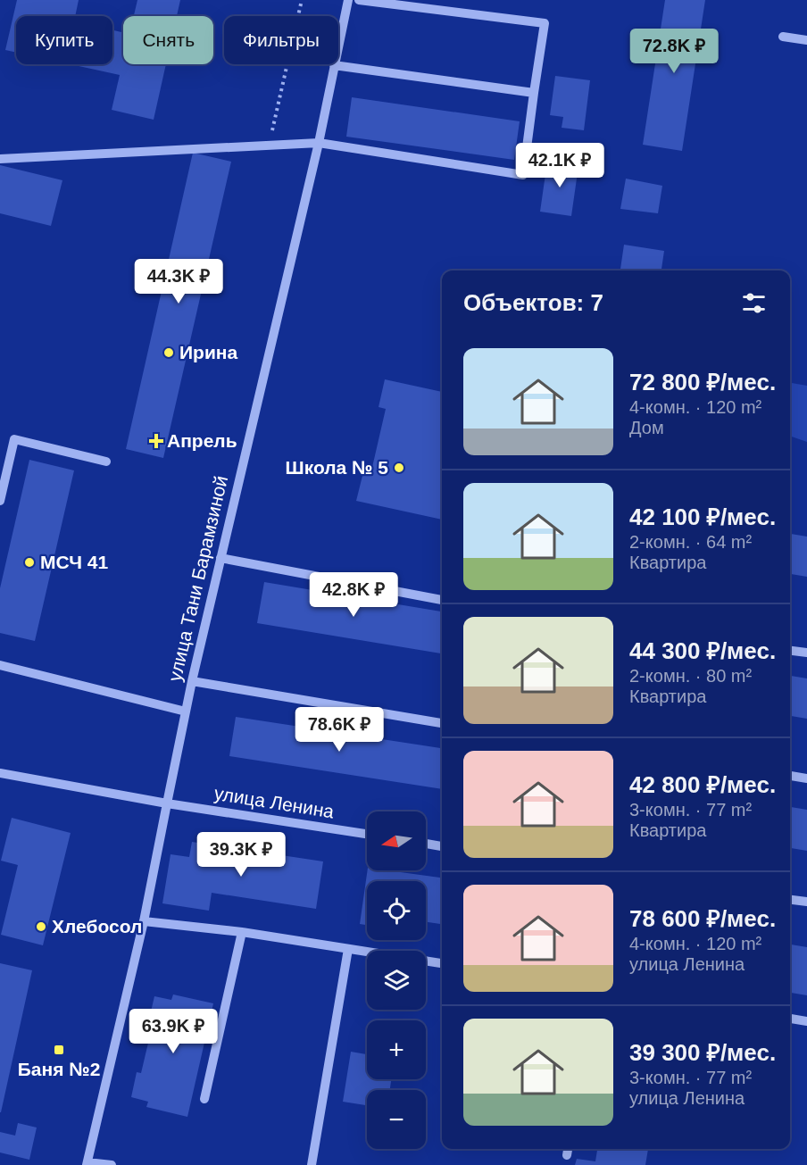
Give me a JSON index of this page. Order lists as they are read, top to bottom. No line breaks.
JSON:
{"streets":{"street":["улица Тани Барамзиной","улица Ленина"]},"crossings":[["улица Тани Барамзиной","улица Ленина"]],"places":{"other":["Ирина","Школа № 5","МСЧ 41","Хлебосол"],"health":["Апрель"],"transit":["Баня №2"]},"north":"left","page":{"chip":["Купить","Снять","Фильтры"],"price":["72.8K ₽","42.1K ₽","44.3K ₽","42.8K ₽","78.6K ₽","39.3K ₽","63.9K ₽"],"heading":"Объектов: 7","list":[{"name":"72 800 ₽/мес.","note":"4-комн. · 120 m² · Дом"},{"name":"42 100 ₽/мес.","note":"2-комн. · 64 m² · Квартира"},{"name":"44 300 ₽/мес.","note":"2-комн. · 80 m² · Квартира"},{"name":"42 800 ₽/мес.","note":"3-комн. · 77 m² · Квартира"},{"name":"78 600 ₽/мес.","note":"4-комн. · 120 m² · улица Ленина"},{"name":"39 300 ₽/мес.","note":"3-комн. · 77 m² · улица Ленина"}],"map_buttons":["+","−"]}}
